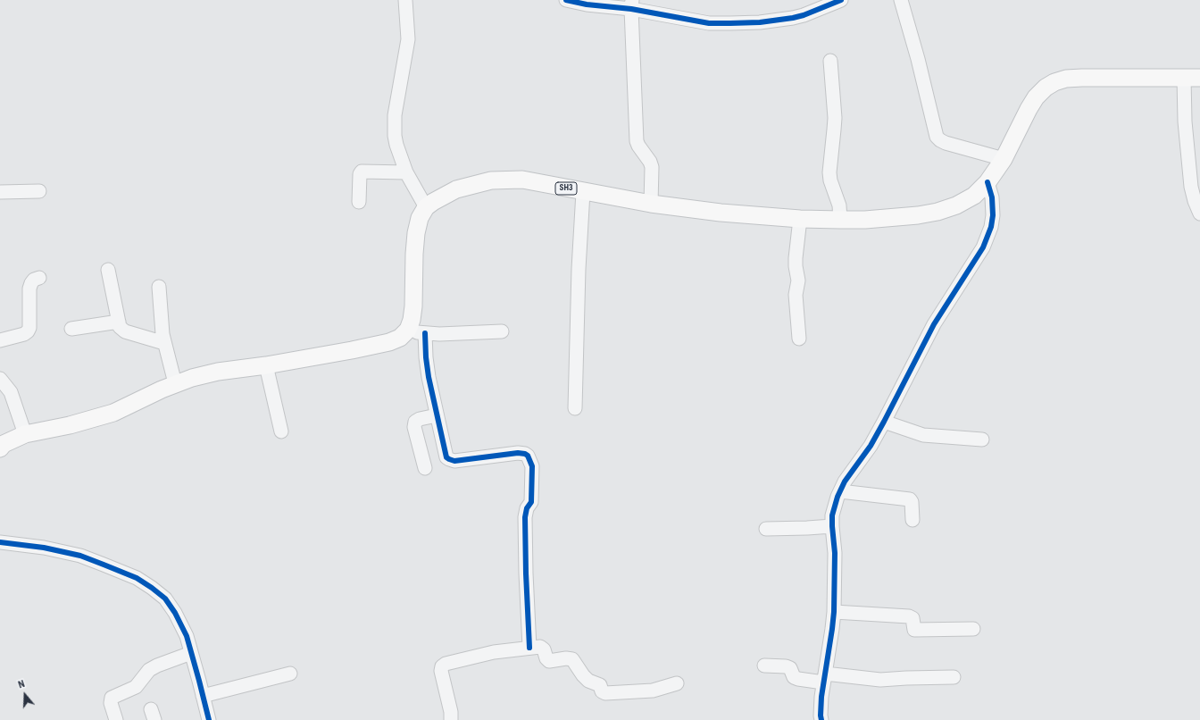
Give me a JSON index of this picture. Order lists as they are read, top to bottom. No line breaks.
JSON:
{"streets":{"main road":["SH3"]},"north":"top"}
